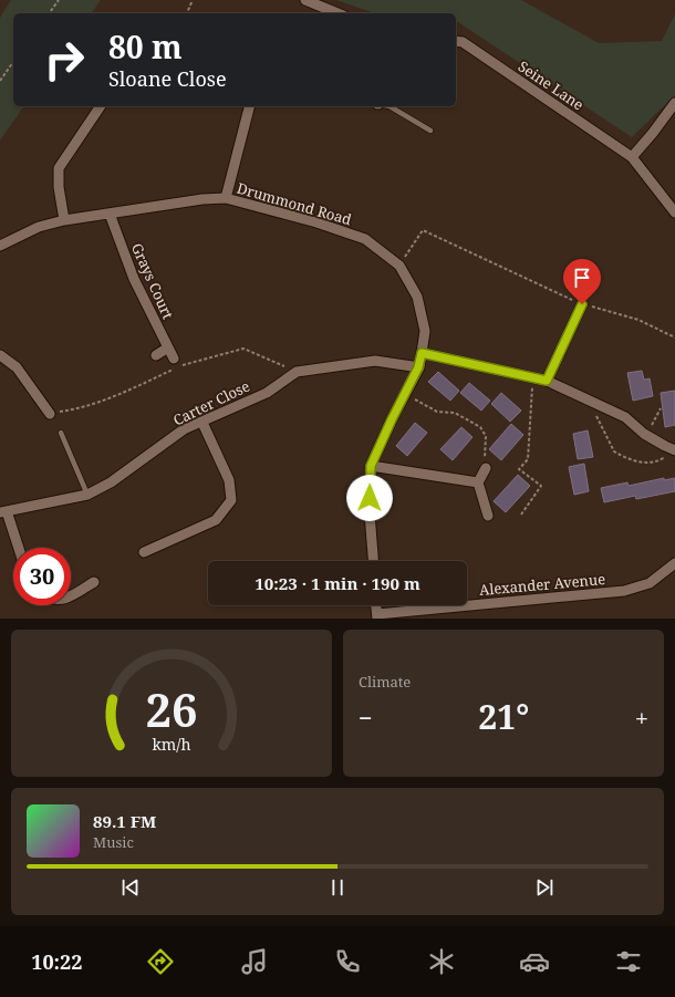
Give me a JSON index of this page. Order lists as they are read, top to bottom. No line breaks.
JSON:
{"streets":{"street":["Seine Lane","Drummond Road","Grays Court","Carter Close","Alexander Avenue"]},"crossings":[["Drummond Road","Grays Court"],["Drummond Road","Carter Close"]],"page":{"turn":["80 m","Sloane Close"],"limit":"30","trip":"10:23 · 1 min · 190 m","tile":"Climate","heat":["−","21°","+"],"song":["89.1 FM","Music"],"tabs":"10:22","gauge":["26","km/h"]}}
